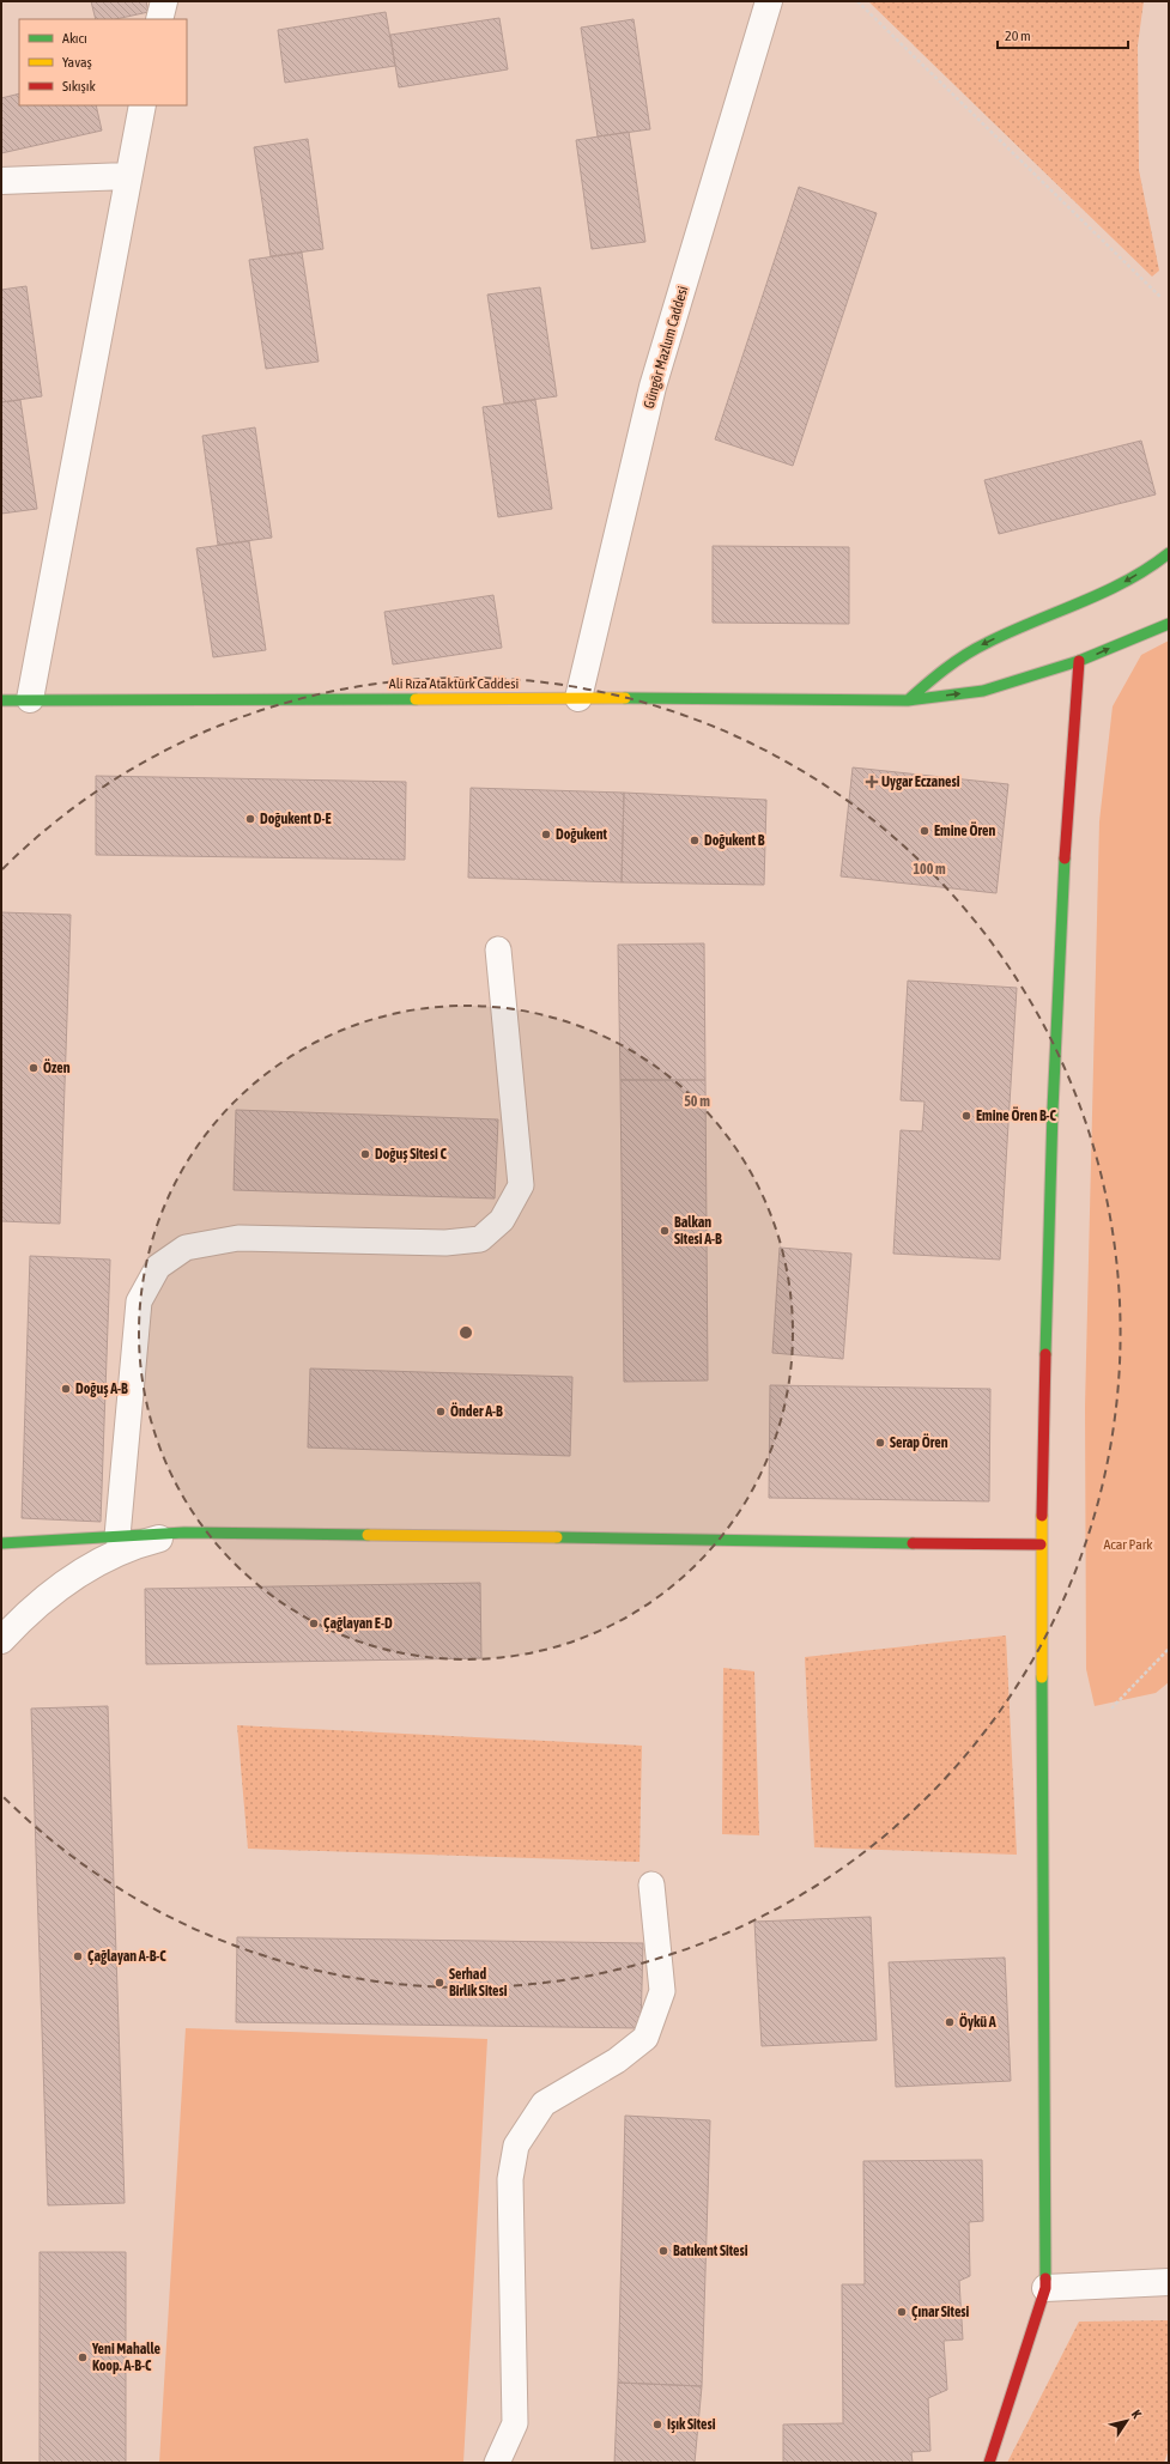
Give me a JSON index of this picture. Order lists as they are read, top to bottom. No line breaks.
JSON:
{"streets":{"street":["Güngör Mazlum Caddesi","Ali Rıza Ataktürk Caddesi"]},"crossings":[["Güngör Mazlum Caddesi","Ali Rıza Ataktürk Caddesi"]],"parks":["Acar Park"],"places":{"health":["Uygar Eczanesi"],"other":["Doğukent D-E","Emine Ören","Doğukent","Doğukent B","Özen","Emine Ören B-C","Doğuş Sitesi C","Balkan Sitesi A-B","Doğuş A-B","Önder A-B","Serap Ören","Çağlayan E-D","Çağlayan A-B-C","Serhad Birlik Sitesi","Öykü A","Batıkent Sitesi","Çınar Sitesi","Yeni Mahalle Koop. A-B-C","Işık Sitesi"]},"legend":["Akıcı","Yavaş","Sıkışık"],"scale_bar":"20 m","north":"top right","rings":["100 m","50 m"]}
